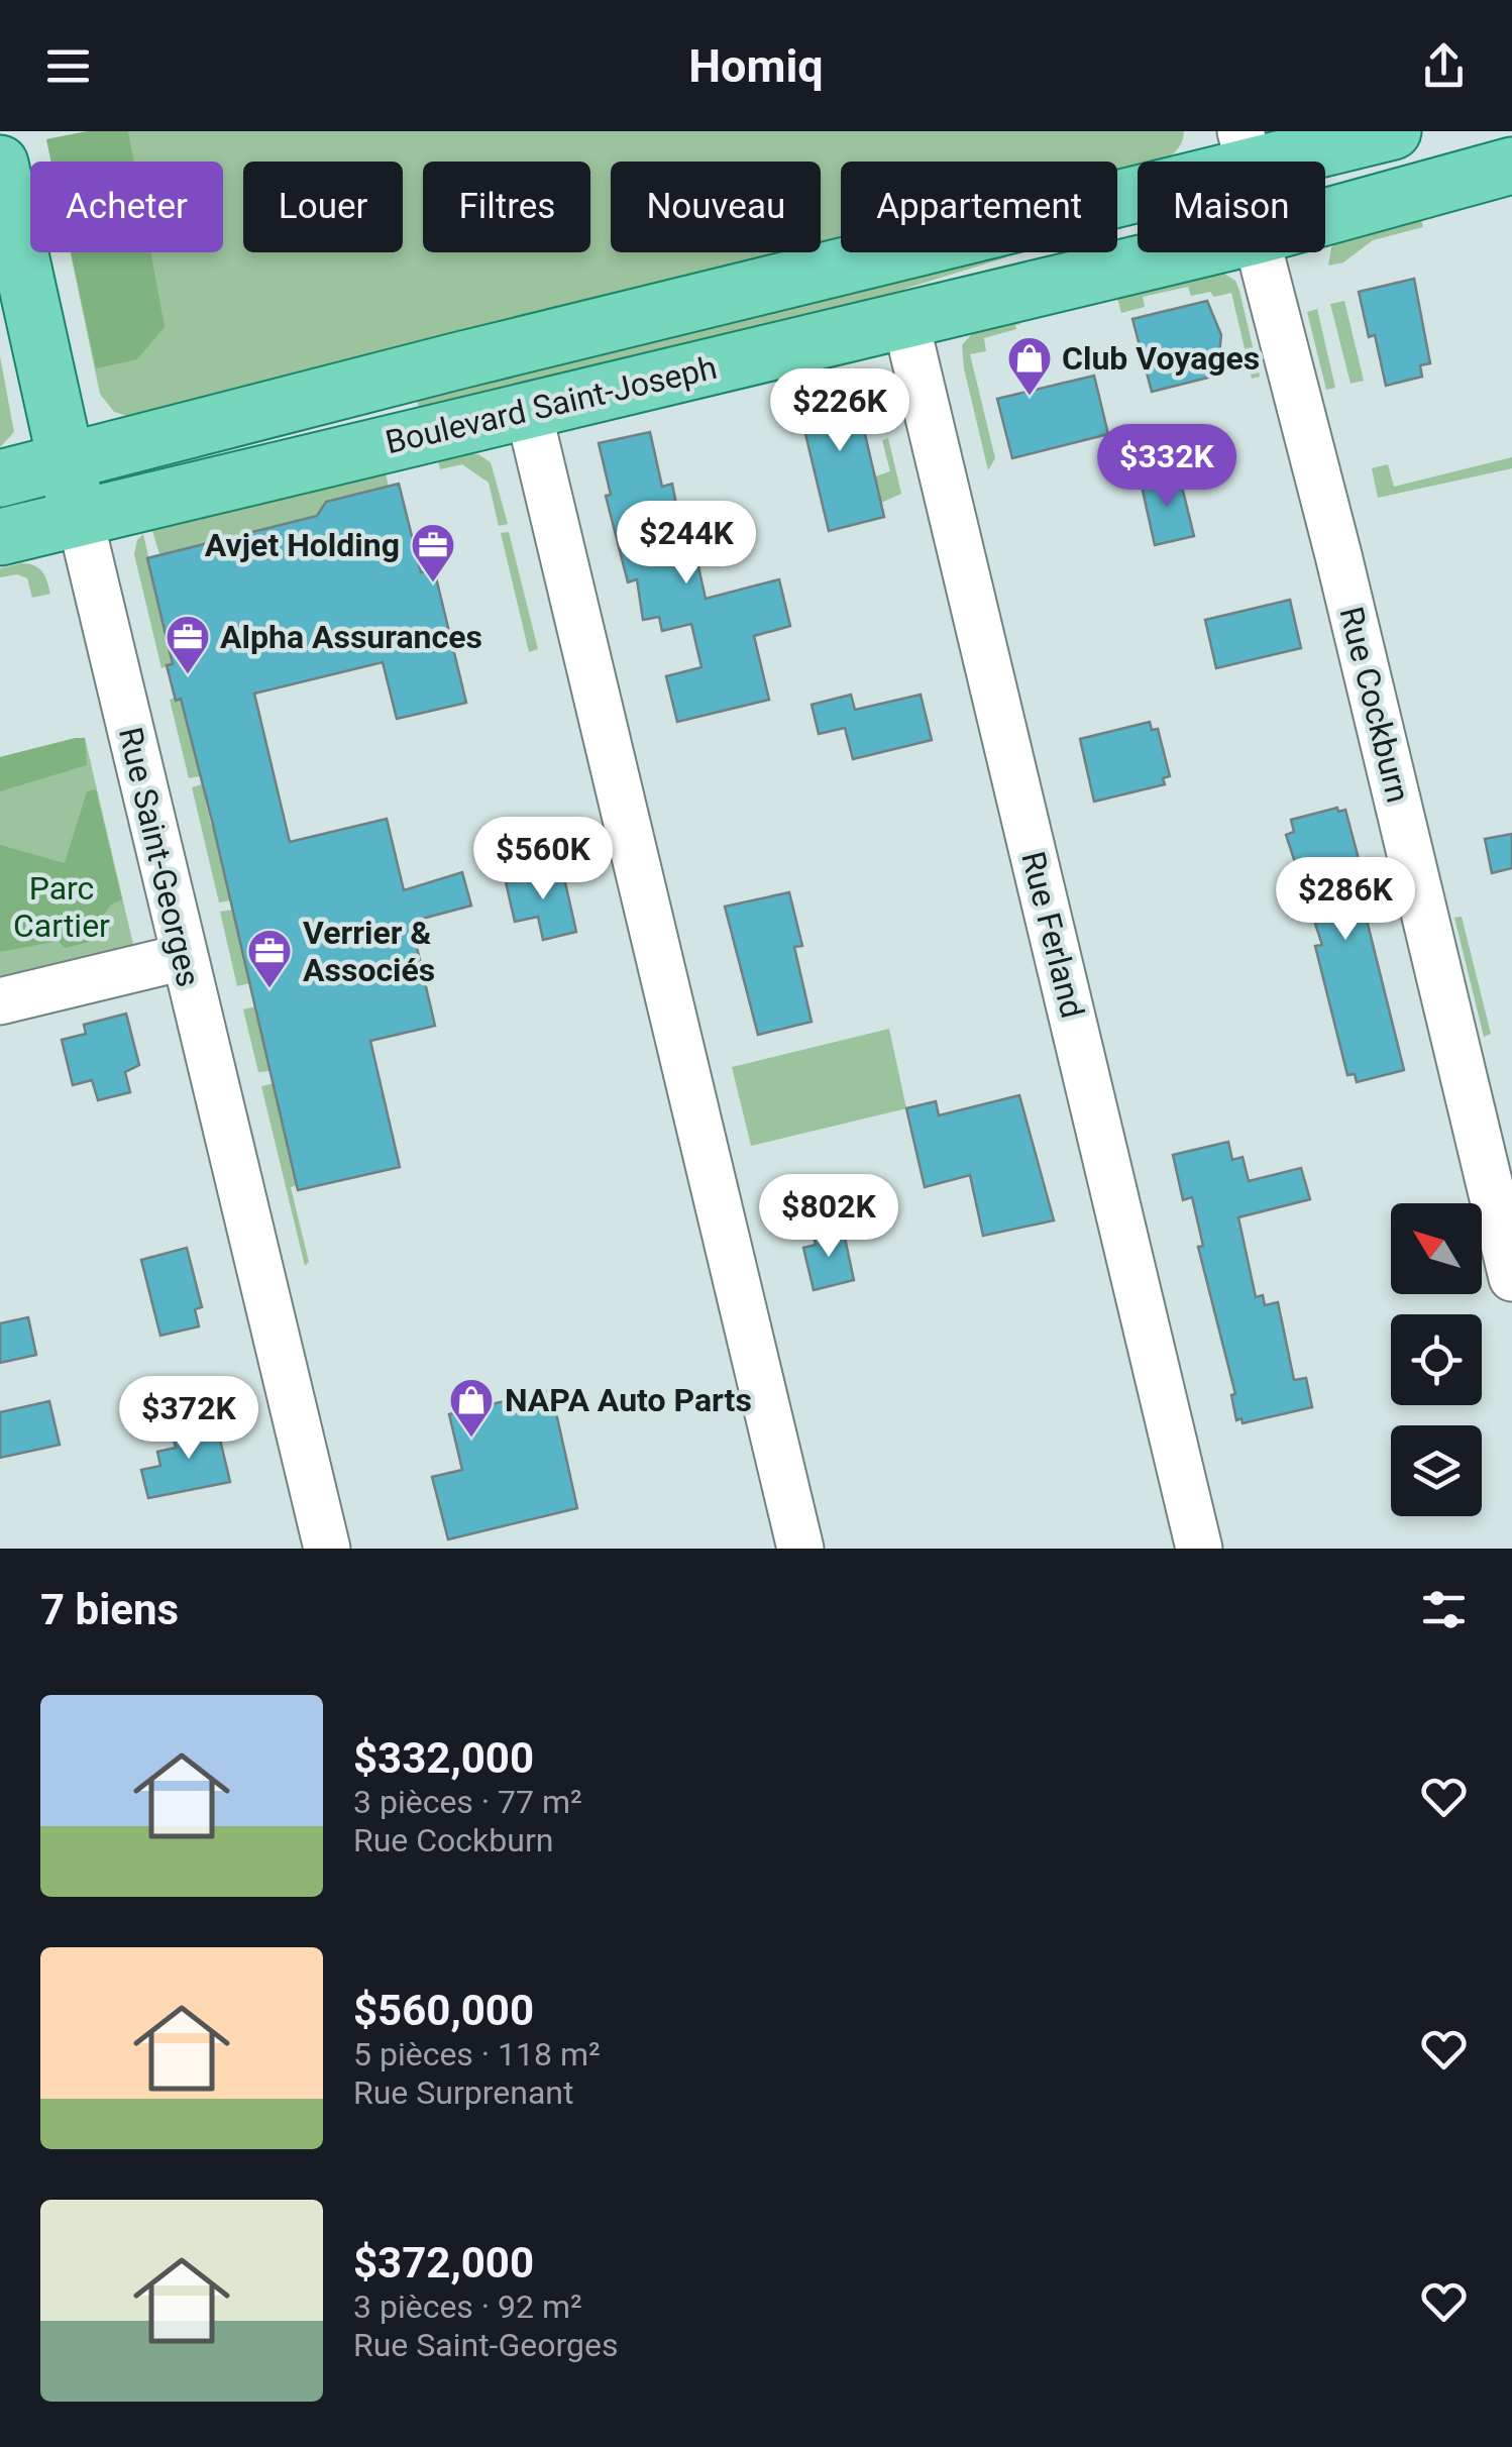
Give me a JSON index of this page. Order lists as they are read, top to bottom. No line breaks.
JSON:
{"streets":{"main road":["Boulevard Saint-Joseph","Rue Saint-Georges"],"street":["Rue Cockburn","Rue Ferland"]},"crossings":[["Boulevard Saint-Joseph","Rue Saint-Georges"],["Boulevard Saint-Joseph","Rue Ferland"]],"parks":["Parc Cartier"],"places":{"shop":["Club Voyages","NAPA Auto Parts"],"office":["Avjet Holding","Alpha Assurances","Verrier & Associés"]},"north":"top left","page":{"header":"Homiq","chip":["Acheter","Louer","Filtres","Nouveau","Appartement","Maison"],"price":["$226K","$332K","$244K","$560K","$286K","$802K","$372K"],"heading":"7 biens","list":[{"name":"$332,000","note":"3 pièces · 77 m² · Rue Cockburn"},{"name":"$560,000","note":"5 pièces · 118 m² · Rue Surprenant"},{"name":"$372,000","note":"3 pièces · 92 m² · Rue Saint-Georges"}]}}
